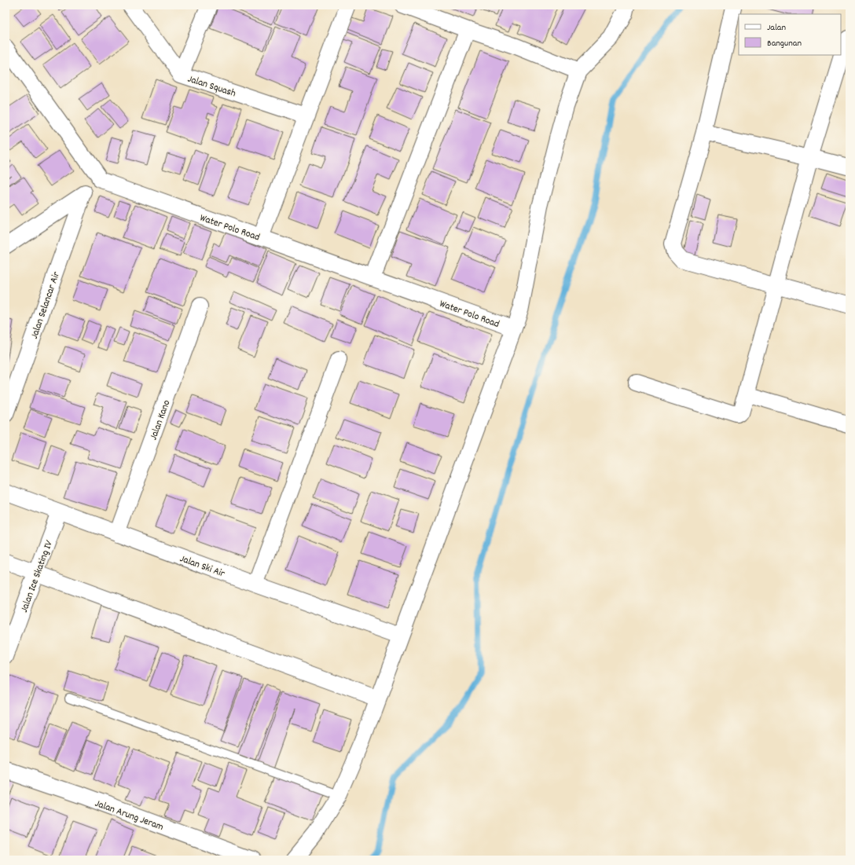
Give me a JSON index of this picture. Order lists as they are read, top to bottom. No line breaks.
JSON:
{"streets":{"street":["Jalan Squash","Water Polo Road","Jalan Selancar Air","Jalan Kano","Jalan Ski Air","Jalan Ice Skating IV","Jalan Arung Jeram"]},"crossings":[["Jalan Kano","Jalan Ski Air"],["Jalan Ski Air","Jalan Ice Skating IV"]],"legend":["Jalan","Bangunan"]}
